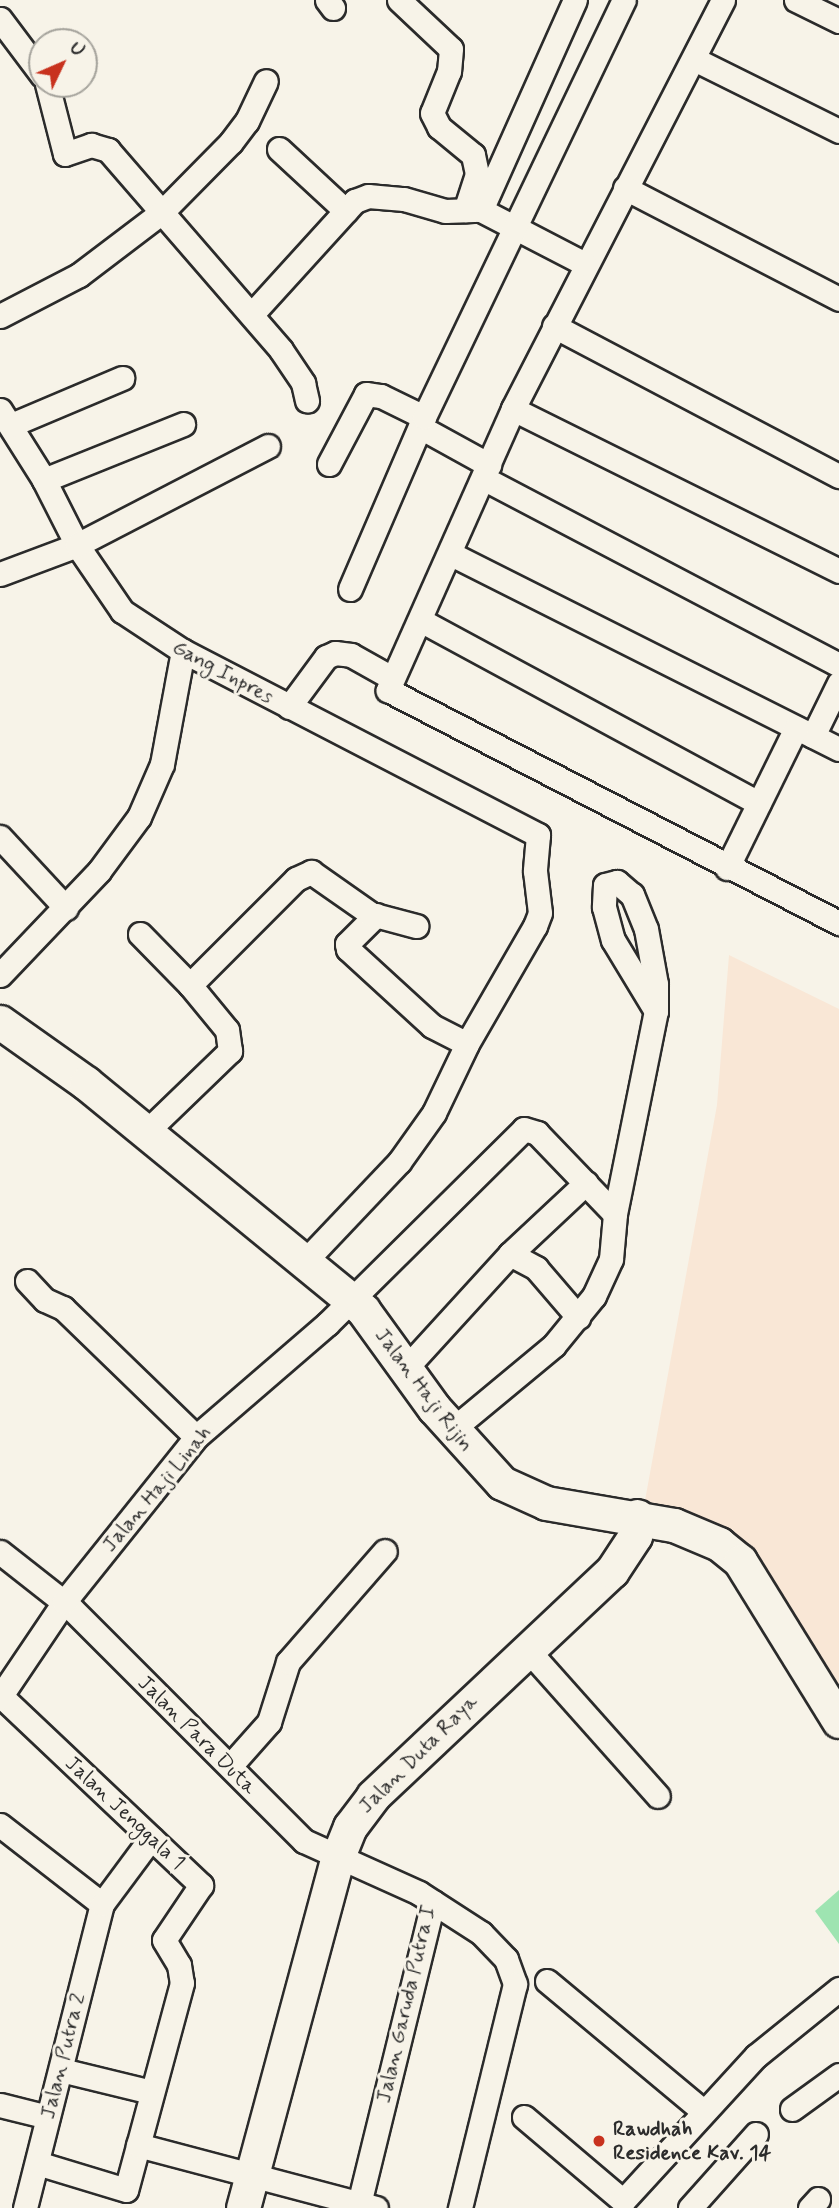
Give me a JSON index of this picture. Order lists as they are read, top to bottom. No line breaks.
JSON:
{"streets":{"street":["Gang Inpres","Jalan Haji Rijin","Jalan Haji Linah","Jalan Para Duta","Jalan Duta Raya","Jalan Jenggala 1","Jalan Garuda Putra I","Jalan Putra 2"]},"crossings":[["Jalan Haji Rijin","Jalan Haji Linah"],["Jalan Haji Rijin","Jalan Duta Raya"],["Jalan Haji Linah","Jalan Para Duta"],["Jalan Haji Linah","Jalan Jenggala 1"],["Jalan Para Duta","Jalan Duta Raya"],["Jalan Para Duta","Jalan Garuda Putra I"],["Jalan Duta Raya","Jalan Garuda Putra I"],["Jalan Jenggala 1","Jalan Putra 2"]],"places":["Rawdhah Residence Kav. 14"],"north":"top right"}
